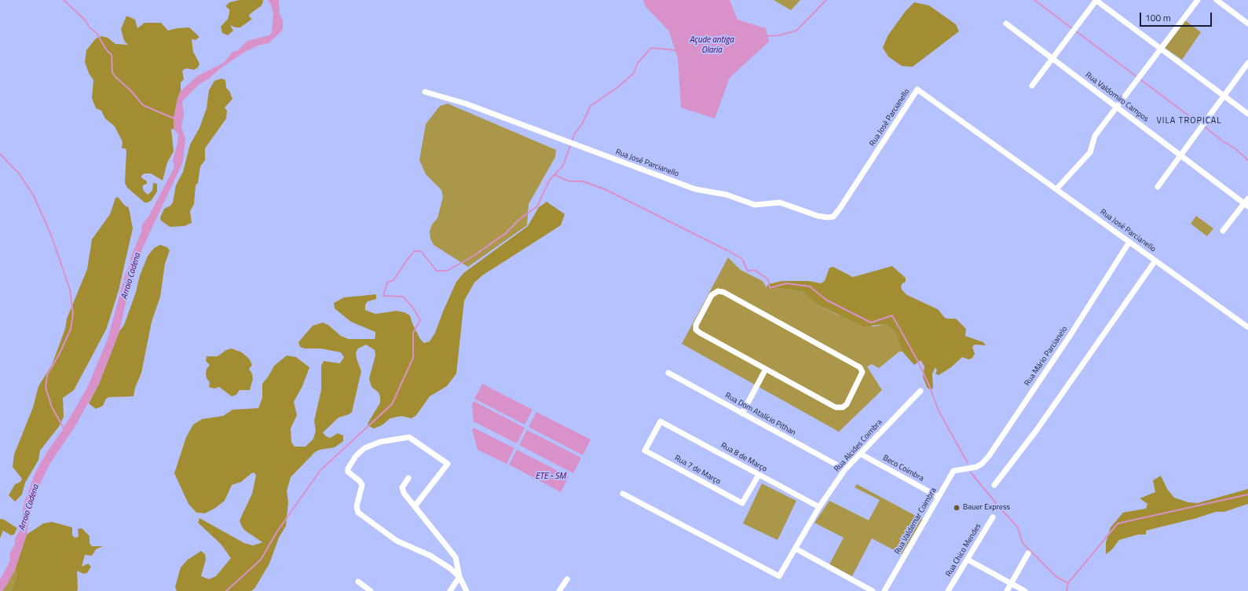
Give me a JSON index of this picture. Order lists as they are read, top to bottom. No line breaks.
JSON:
{"streets":{"street":["Rua Valdomiro Campos","Rua José Parcianello","Rua Mário Parcianelo","Rua Dom Atalício Pithan","Rua Alcides Coimbra","Rua 8 de Março","Beco Coimbra","Rua 7 de Março","Rua Valdemar Coimbra","Rua Chico Mendes"]},"crossings":[["Rua José Parcianello","Rua Mário Parcianelo"],["Rua Mário Parcianelo","Rua Valdemar Coimbra"],["Rua Dom Atalício Pithan","Rua Alcides Coimbra"],["Rua Alcides Coimbra","Rua 8 de Março"],["Rua Alcides Coimbra","Beco Coimbra"],["Rua 8 de Março","Rua 7 de Março"],["Beco Coimbra","Rua Valdemar Coimbra"]],"districts":["VILA TROPICAL"],"water":["Açude antiga Olaria","Arroio Cadena","ETE - SM"],"places":["Bauer Express"],"scale_bar":"100 m"}
